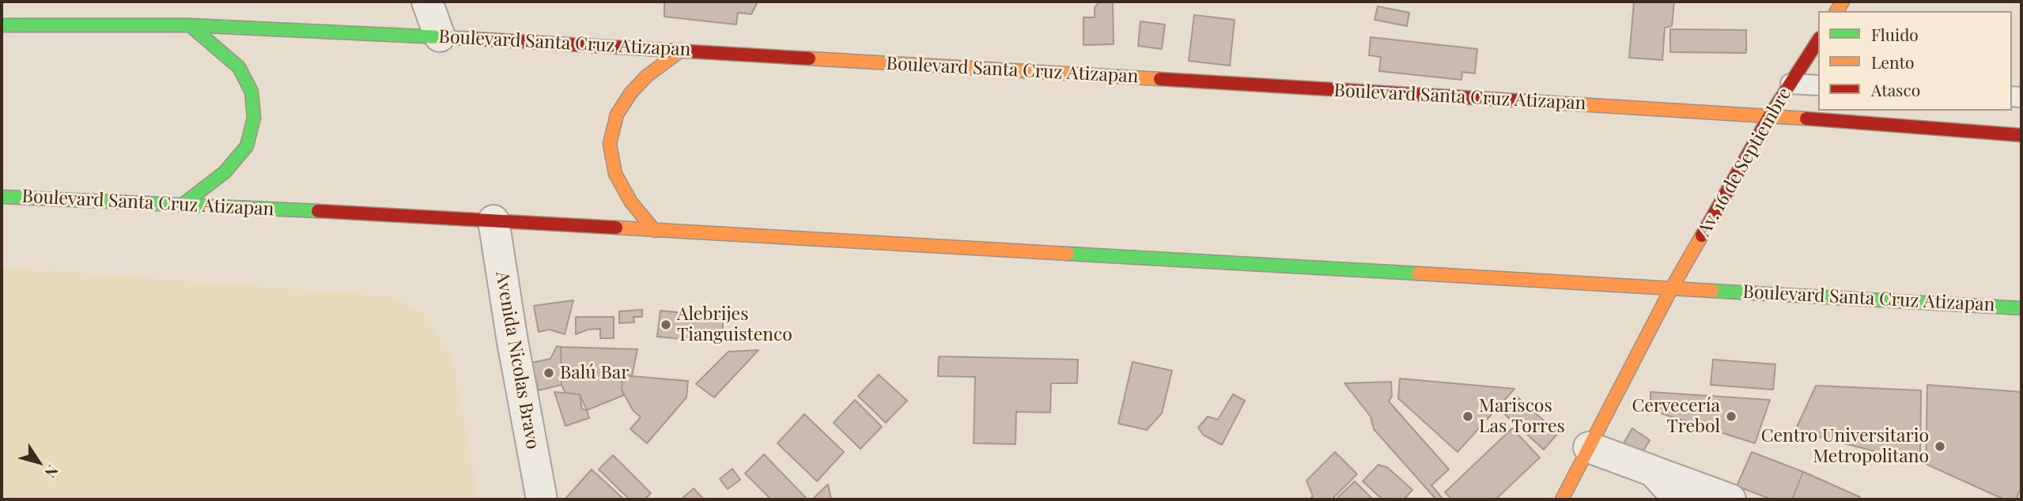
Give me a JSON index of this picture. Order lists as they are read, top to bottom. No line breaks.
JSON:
{"streets":{"main road":["Boulevard Santa Cruz Atizapan","Av. 16 de Septiembre"],"street":["Avenida Nicolas Bravo"]},"crossings":[["Boulevard Santa Cruz Atizapan","Av. 16 de Septiembre"],["Boulevard Santa Cruz Atizapan","Avenida Nicolas Bravo"]],"places":["Alebrijes Tianguistenco","Balú Bar","Mariscos Las Torres","Cervecería Trebol","Centro Universitario Metropolitano"],"legend":["Fluido","Lento","Atasco"],"north":"bottom right"}
